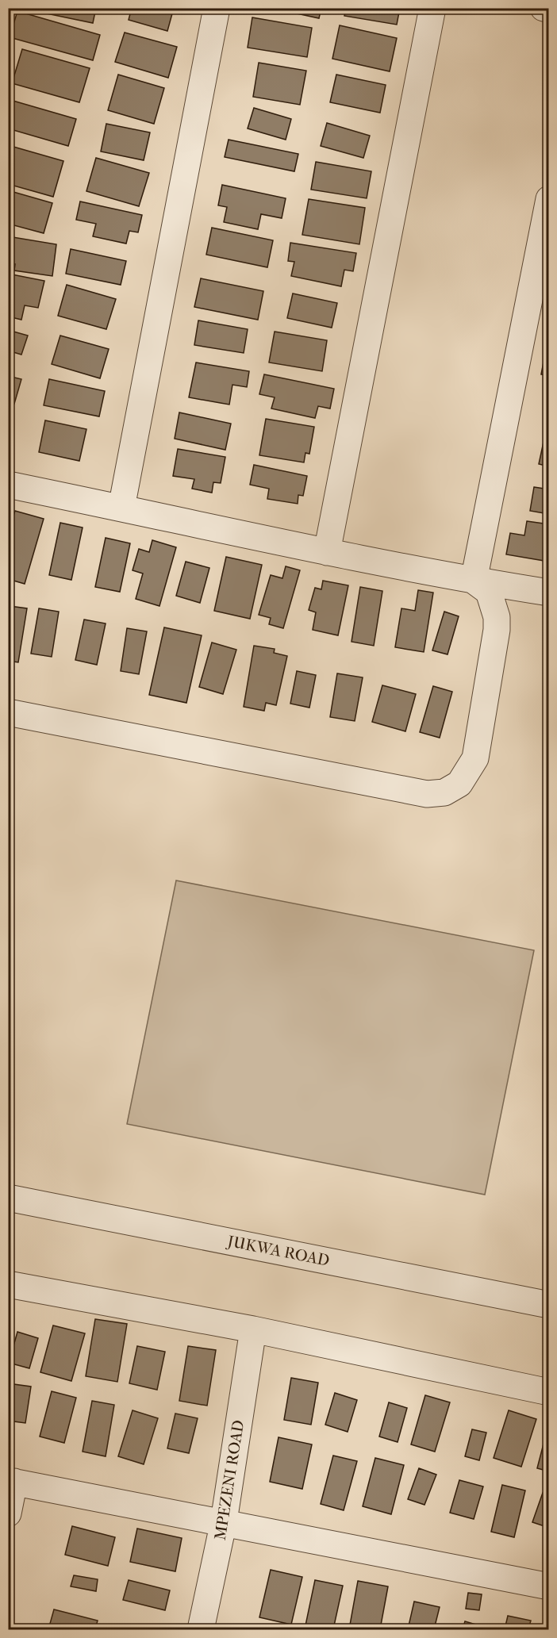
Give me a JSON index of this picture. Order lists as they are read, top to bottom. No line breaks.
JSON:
{"streets":{"street":["JUKWA ROAD","MPEZENI ROAD"]}}
